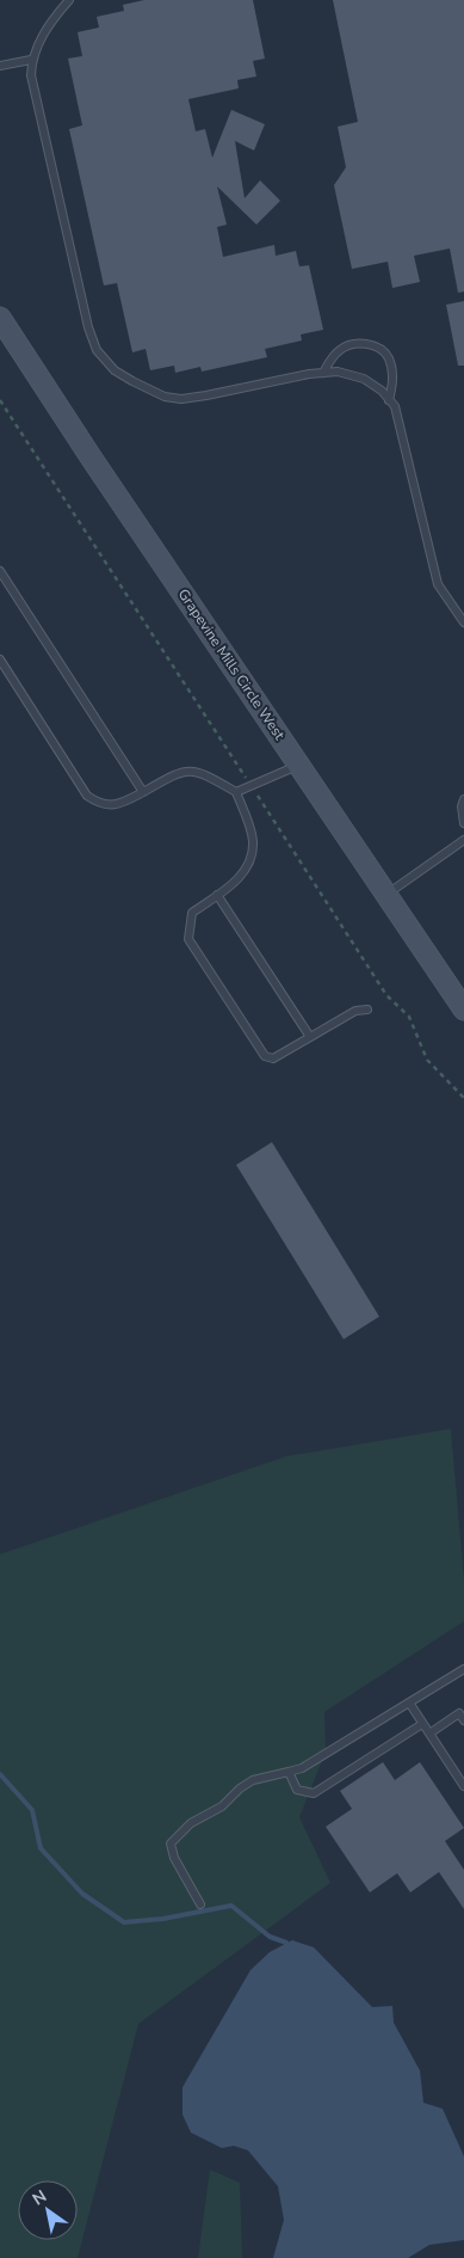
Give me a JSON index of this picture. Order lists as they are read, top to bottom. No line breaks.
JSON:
{"streets":{"street":["Grapevine Mills Circle West"]},"north":"top left"}
